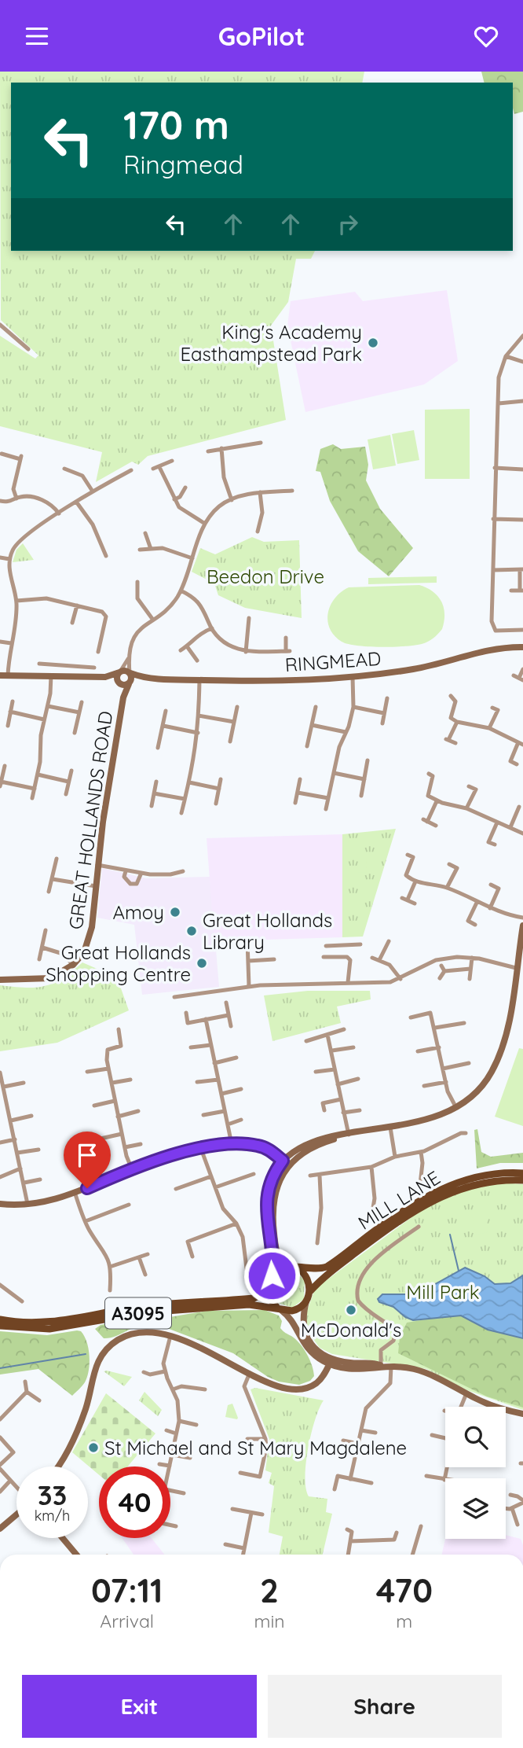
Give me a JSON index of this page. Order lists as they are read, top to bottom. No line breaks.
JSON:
{"streets":{"main road":["MILL LANE","A3095"],"street":["RINGMEAD","GREAT HOLLANDS ROAD"]},"crossings":[["RINGMEAD","GREAT HOLLANDS ROAD"],["MILL LANE","A3095"]],"parks":["Beedon Drive","Mill Park"],"places":["King's Academy Easthampstead Park","Amoy","Great Hollands Library","Great Hollands Shopping Centre","McDonald's","St Michael and St Mary Magdalene"],"page":{"header":"GoPilot","turn":["170 m","Ringmead"],"speed":"33 km/h","limit":"40","eta":["07:11","Arrival","2","min","470","m"],"buttons":["Exit","Share"]}}
